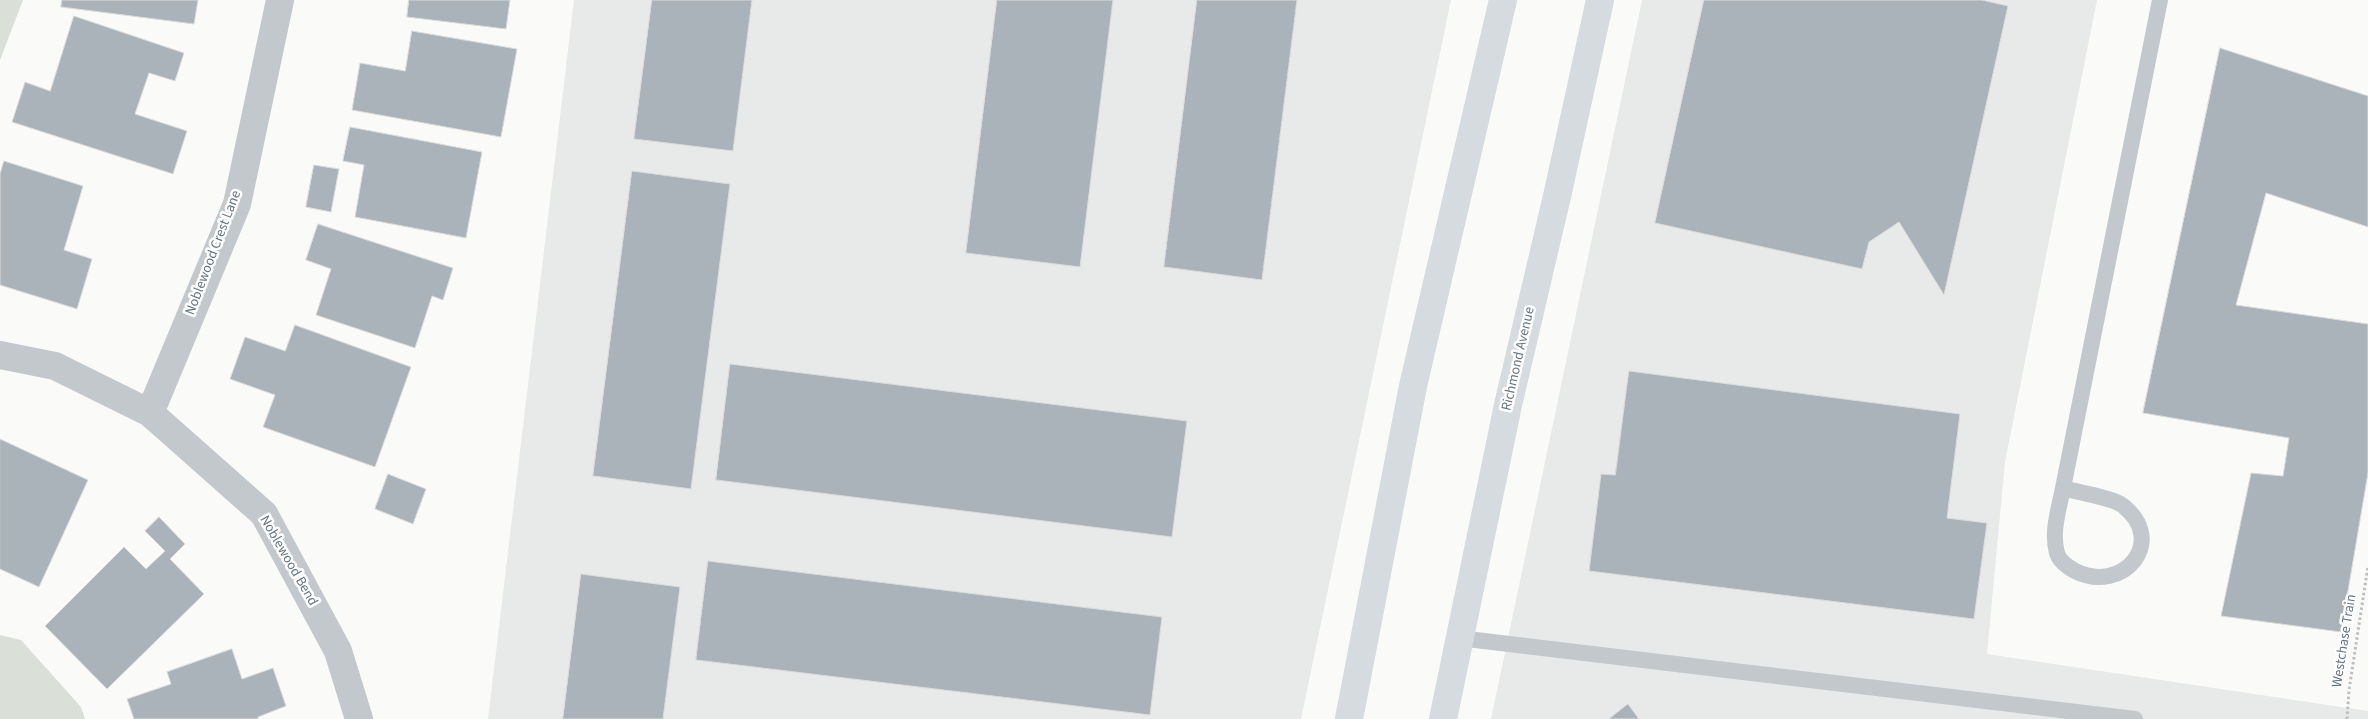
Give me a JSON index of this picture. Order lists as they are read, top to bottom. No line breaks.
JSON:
{"streets":{"main road":["Richmond Avenue"],"street":["Noblewood Crest Lane","Noblewood Bend"],"path":["Westchase Train"]},"crossings":[["Noblewood Crest Lane","Noblewood Bend"]]}
